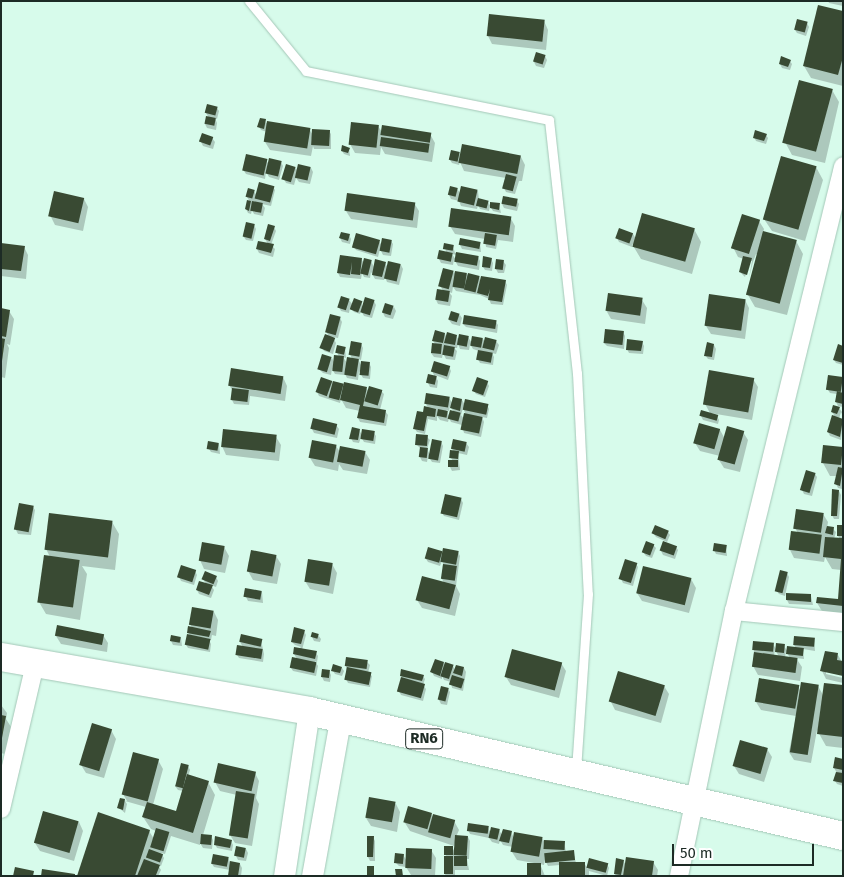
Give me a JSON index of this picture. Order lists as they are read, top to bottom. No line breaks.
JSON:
{"streets":{"main road":["RN6"]},"scale_bar":"50 m"}
